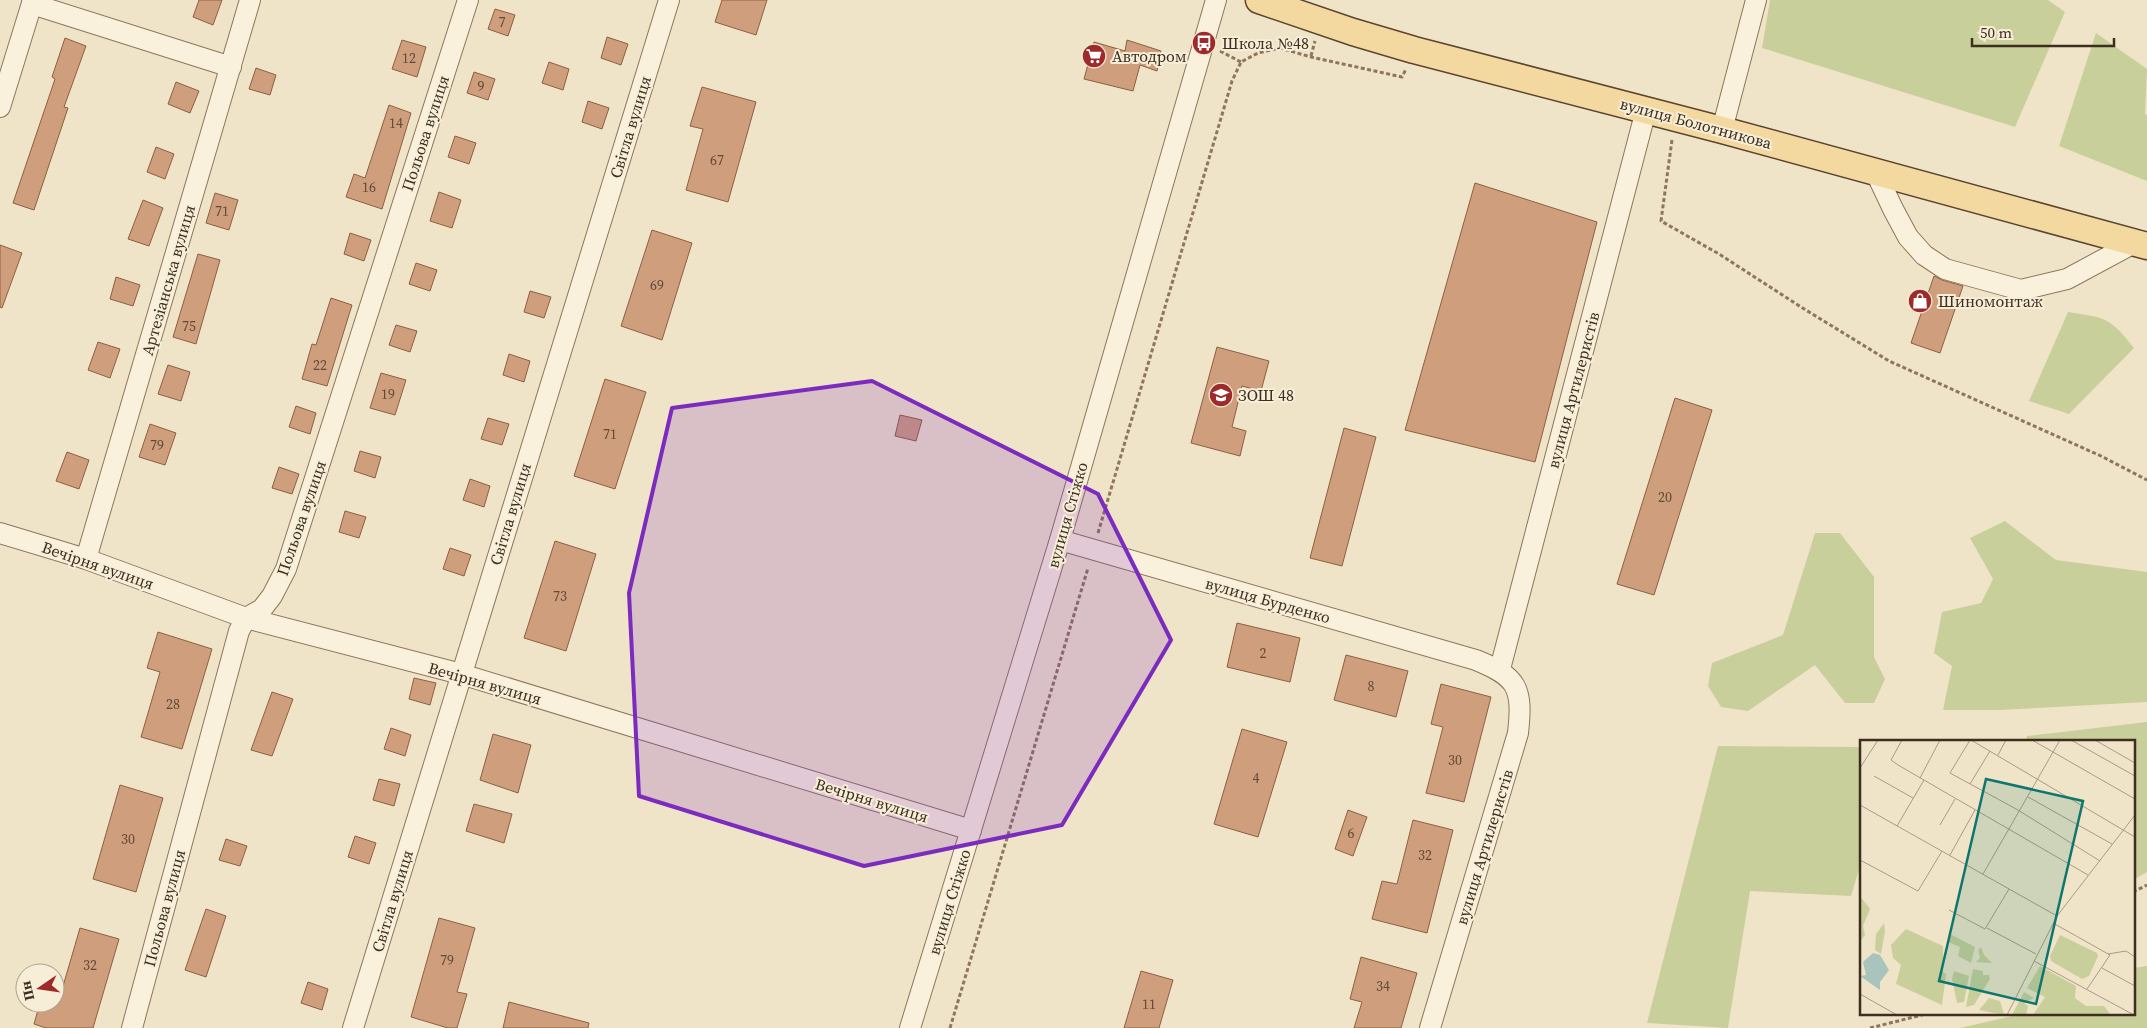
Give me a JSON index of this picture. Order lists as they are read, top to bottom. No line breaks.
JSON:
{"streets":{"main road":["вулиця Болотникова"],"street":["Світла вулиця","Польова вулиця","Артезіанська вулиця","вулиця Артилеристів","вулиця Стіжко","Вечірня вулиця","вулиця Бурденко"]},"crossings":[["вулиця Болотникова","вулиця Артилеристів"],["Світла вулиця","Вечірня вулиця"],["Польова вулиця","Вечірня вулиця"],["Артезіанська вулиця","Вечірня вулиця"],["вулиця Артилеристів","вулиця Бурденко"],["вулиця Стіжко","Вечірня вулиця"],["вулиця Стіжко","вулиця Бурденко"]],"places":{"bus stop":["Школа №48"],"supermarket":["Автодром"],"shop":["Шиномонтаж"],"school or university":["ЗОШ 48"]},"house_numbers":["7","12","9","14","67","16","71","69","75","22","19","71","79","20","73","2","8","28","30","4","6","30","32","79","32","34","11"],"scale_bar":"50 m","north":"left"}
